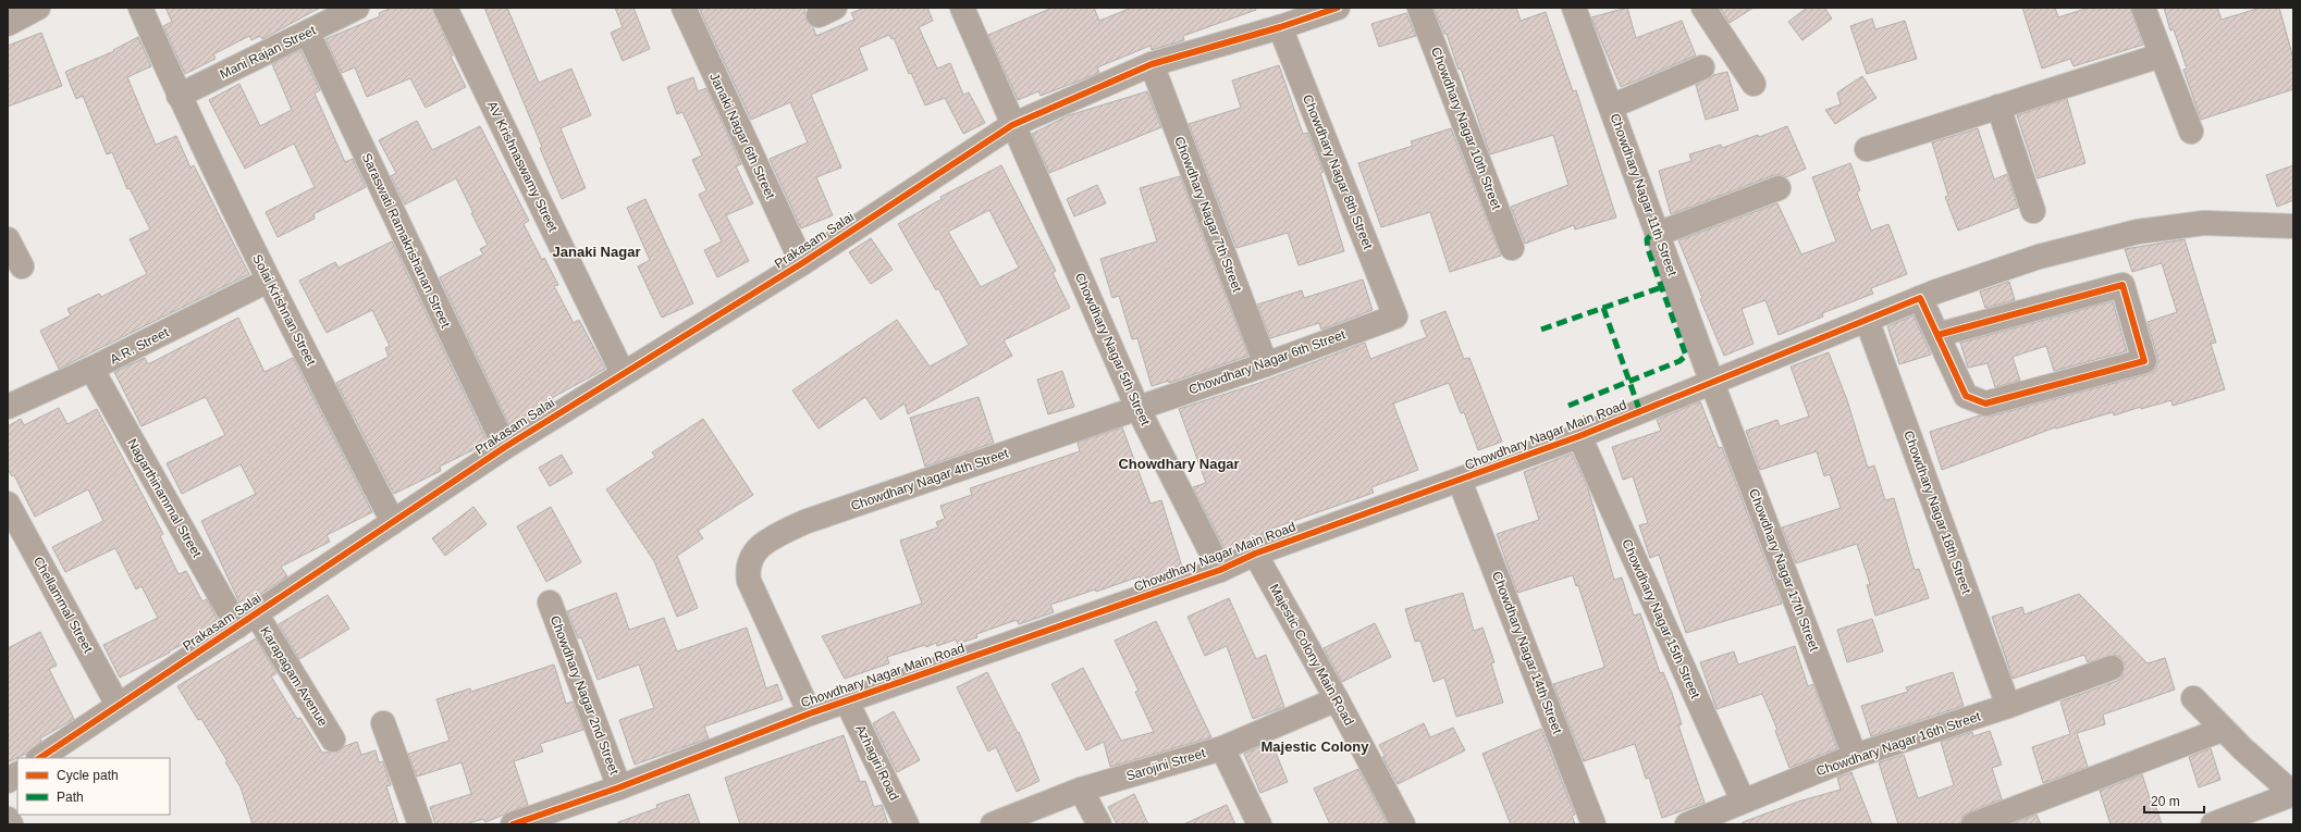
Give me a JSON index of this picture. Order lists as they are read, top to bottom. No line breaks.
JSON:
{"streets":{"street":["Mani Rajan Street","Chowdhary Nagar 10th Street","Janaki Nagar 6th Street","AV Krishnaswamy Street","Chowdhary Nagar 8th Street","Chowdhary Nagar 11th Street","Chowdhary Nagar 7th Street","Saraswati Ramakrishanan Street","Prakasam Salai","Solai Krishnan Street","A.R. Street","Chowdhary Nagar 5th Street","Chowdhary Nagar 6th Street","Chowdhary Nagar Main Road","Chowdhary Nagar 4th Street","Nagarthinammal Street","Chowdhary Nagar 18th Street","Chowdhary Nagar 17th Street","Chellammal Street","Chowdhary Nagar 15th Street","Chowdhary Nagar 14th Street","Majestic Colony Main Road","Karapagam Avenue","Chowdhary Nagar 2nd Street","Chowdhary Nagar 16th Street","Azhagiri Road","Sarojini Street"]},"crossings":[["Mani Rajan Street","Saraswati Ramakrishanan Street"],["Mani Rajan Street","Solai Krishnan Street"],["Janaki Nagar 6th Street","Prakasam Salai"],["AV Krishnaswamy Street","Prakasam Salai"],["Chowdhary Nagar 8th Street","Prakasam Salai"],["Chowdhary Nagar 8th Street","Chowdhary Nagar 6th Street"],["Chowdhary Nagar 11th Street","Chowdhary Nagar Main Road"],["Chowdhary Nagar 11th Street","Chowdhary Nagar 17th Street"],["Chowdhary Nagar 7th Street","Prakasam Salai"],["Chowdhary Nagar 7th Street","Chowdhary Nagar 6th Street"],["Saraswati Ramakrishanan Street","Prakasam Salai"],["Prakasam Salai","Solai Krishnan Street"],["Prakasam Salai","Chowdhary Nagar 5th Street"],["Prakasam Salai","Nagarthinammal Street"],["Prakasam Salai","Chellammal Street"],["Prakasam Salai","Karapagam Avenue"],["Solai Krishnan Street","A.R. Street"],["A.R. Street","Nagarthinammal Street"],["Chowdhary Nagar 5th Street","Chowdhary Nagar 6th Street"],["Chowdhary Nagar 5th Street","Chowdhary Nagar Main Road"],["Chowdhary Nagar 5th Street","Chowdhary Nagar 4th Street"],["Chowdhary Nagar 6th Street","Chowdhary Nagar 4th Street"],["Chowdhary Nagar Main Road","Chowdhary Nagar 4th Street"],["Chowdhary Nagar Main Road","Chowdhary Nagar 18th Street"],["Chowdhary Nagar Main Road","Chowdhary Nagar 17th Street"],["Chowdhary Nagar Main Road","Chowdhary Nagar 15th Street"],["Chowdhary Nagar Main Road","Chowdhary Nagar 14th Street"],["Chowdhary Nagar Main Road","Majestic Colony Main Road"],["Chowdhary Nagar Main Road","Chowdhary Nagar 2nd Street"],["Chowdhary Nagar Main Road","Azhagiri Road"],["Nagarthinammal Street","Karapagam Avenue"],["Chowdhary Nagar 18th Street","Chowdhary Nagar 16th Street"],["Chowdhary Nagar 17th Street","Chowdhary Nagar 16th Street"],["Chowdhary Nagar 15th Street","Chowdhary Nagar 16th Street"],["Majestic Colony Main Road","Sarojini Street"]],"districts":["Janaki Nagar","Chowdhary Nagar","Majestic Colony"],"legend":["Cycle path","Path"],"scale_bar":"20 m"}
